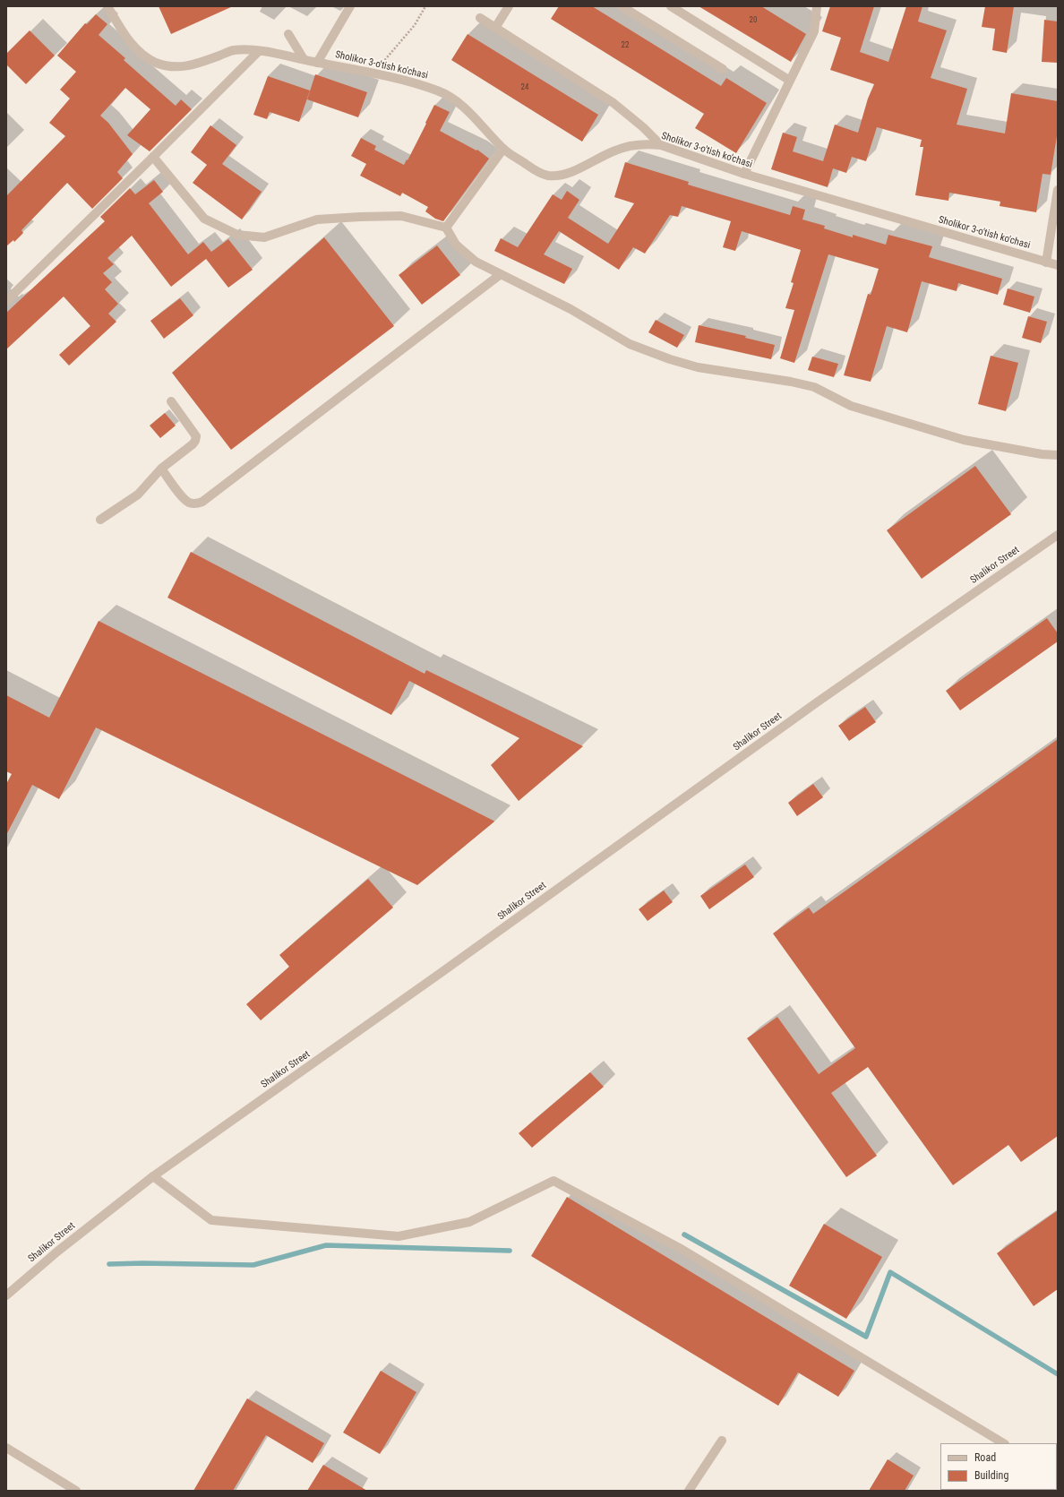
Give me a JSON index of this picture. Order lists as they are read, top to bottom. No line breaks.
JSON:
{"streets":{"street":["Sholikor 3-o'tish ko'chasi","Shаlikor Street"]},"house_numbers":["20","22","24"],"legend":["Road","Building"]}
